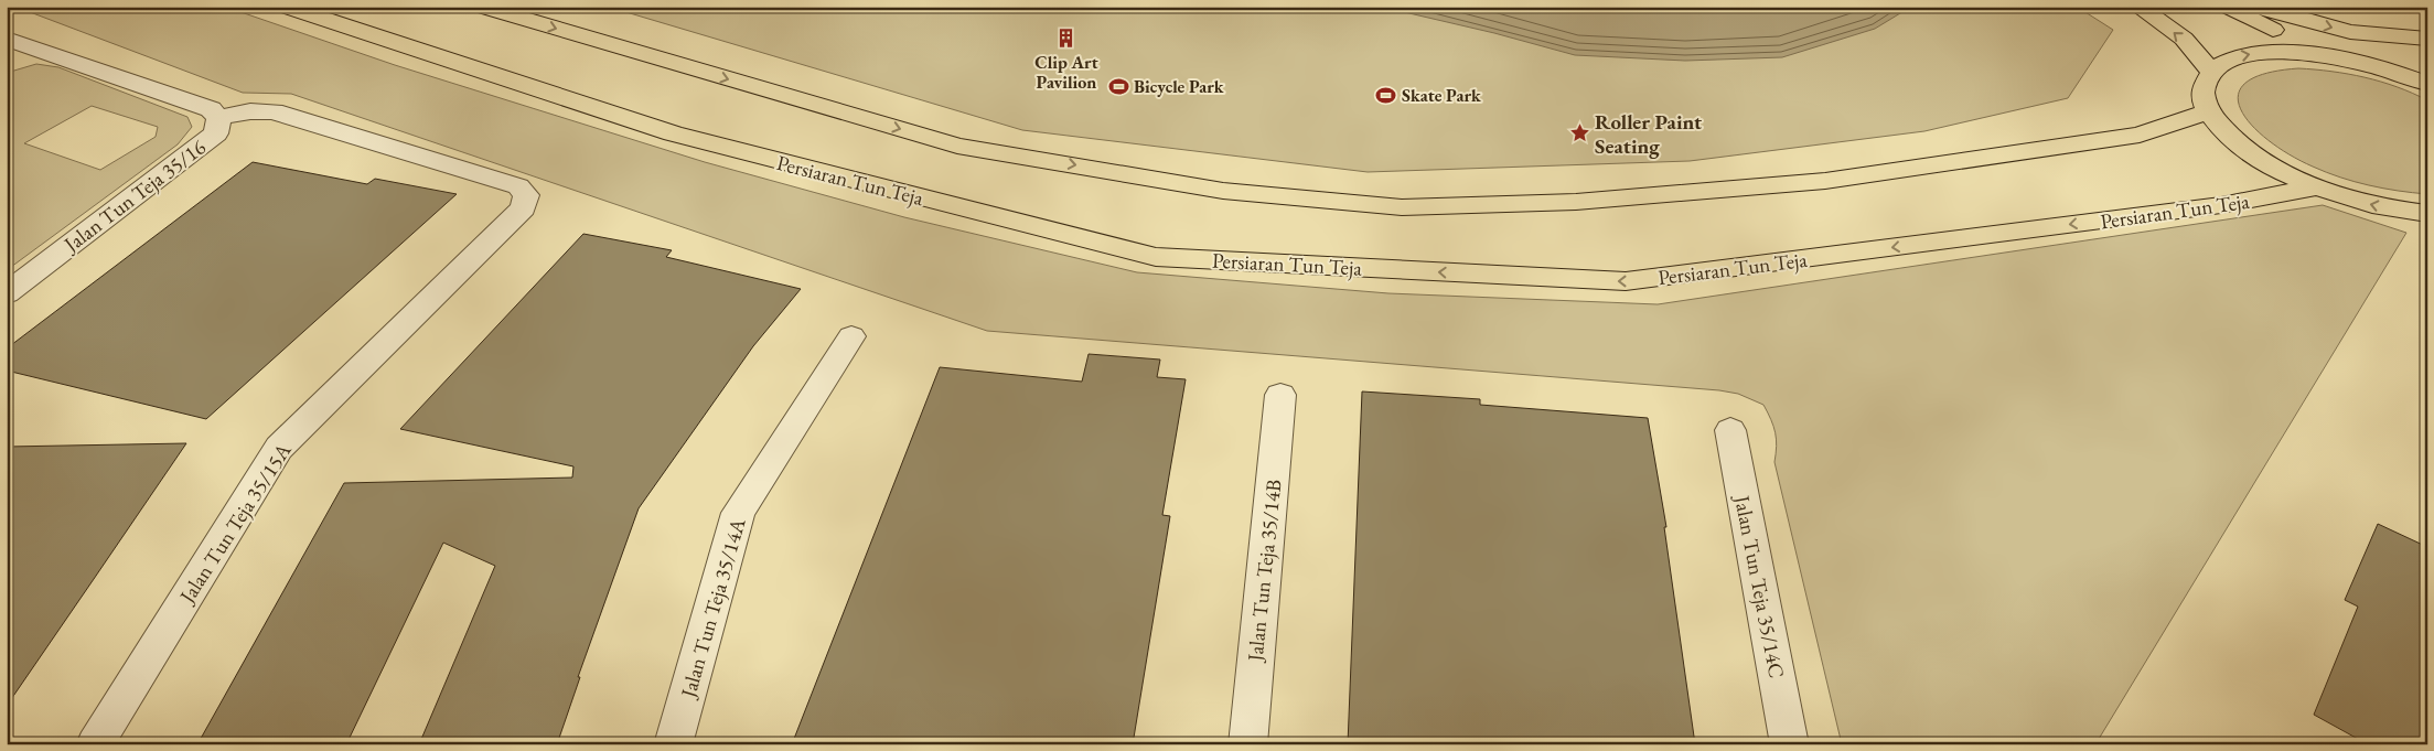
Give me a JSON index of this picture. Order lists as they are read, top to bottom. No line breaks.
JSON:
{"streets":{"main road":["Persiaran Tun Teja"],"street":["Jalan Tun Teja 35/16","Jalan Tun Teja 35/15A","Jalan Tun Teja 35/14B","Jalan Tun Teja 35/14C","Jalan Tun Teja 35/14A"]},"crossings":[["Jalan Tun Teja 35/16","Jalan Tun Teja 35/15A"]],"places":{"building":["Clip Art Pavilion"],"sports":["Bicycle Park","Skate Park"],"place":["Roller Paint Seating"]}}
